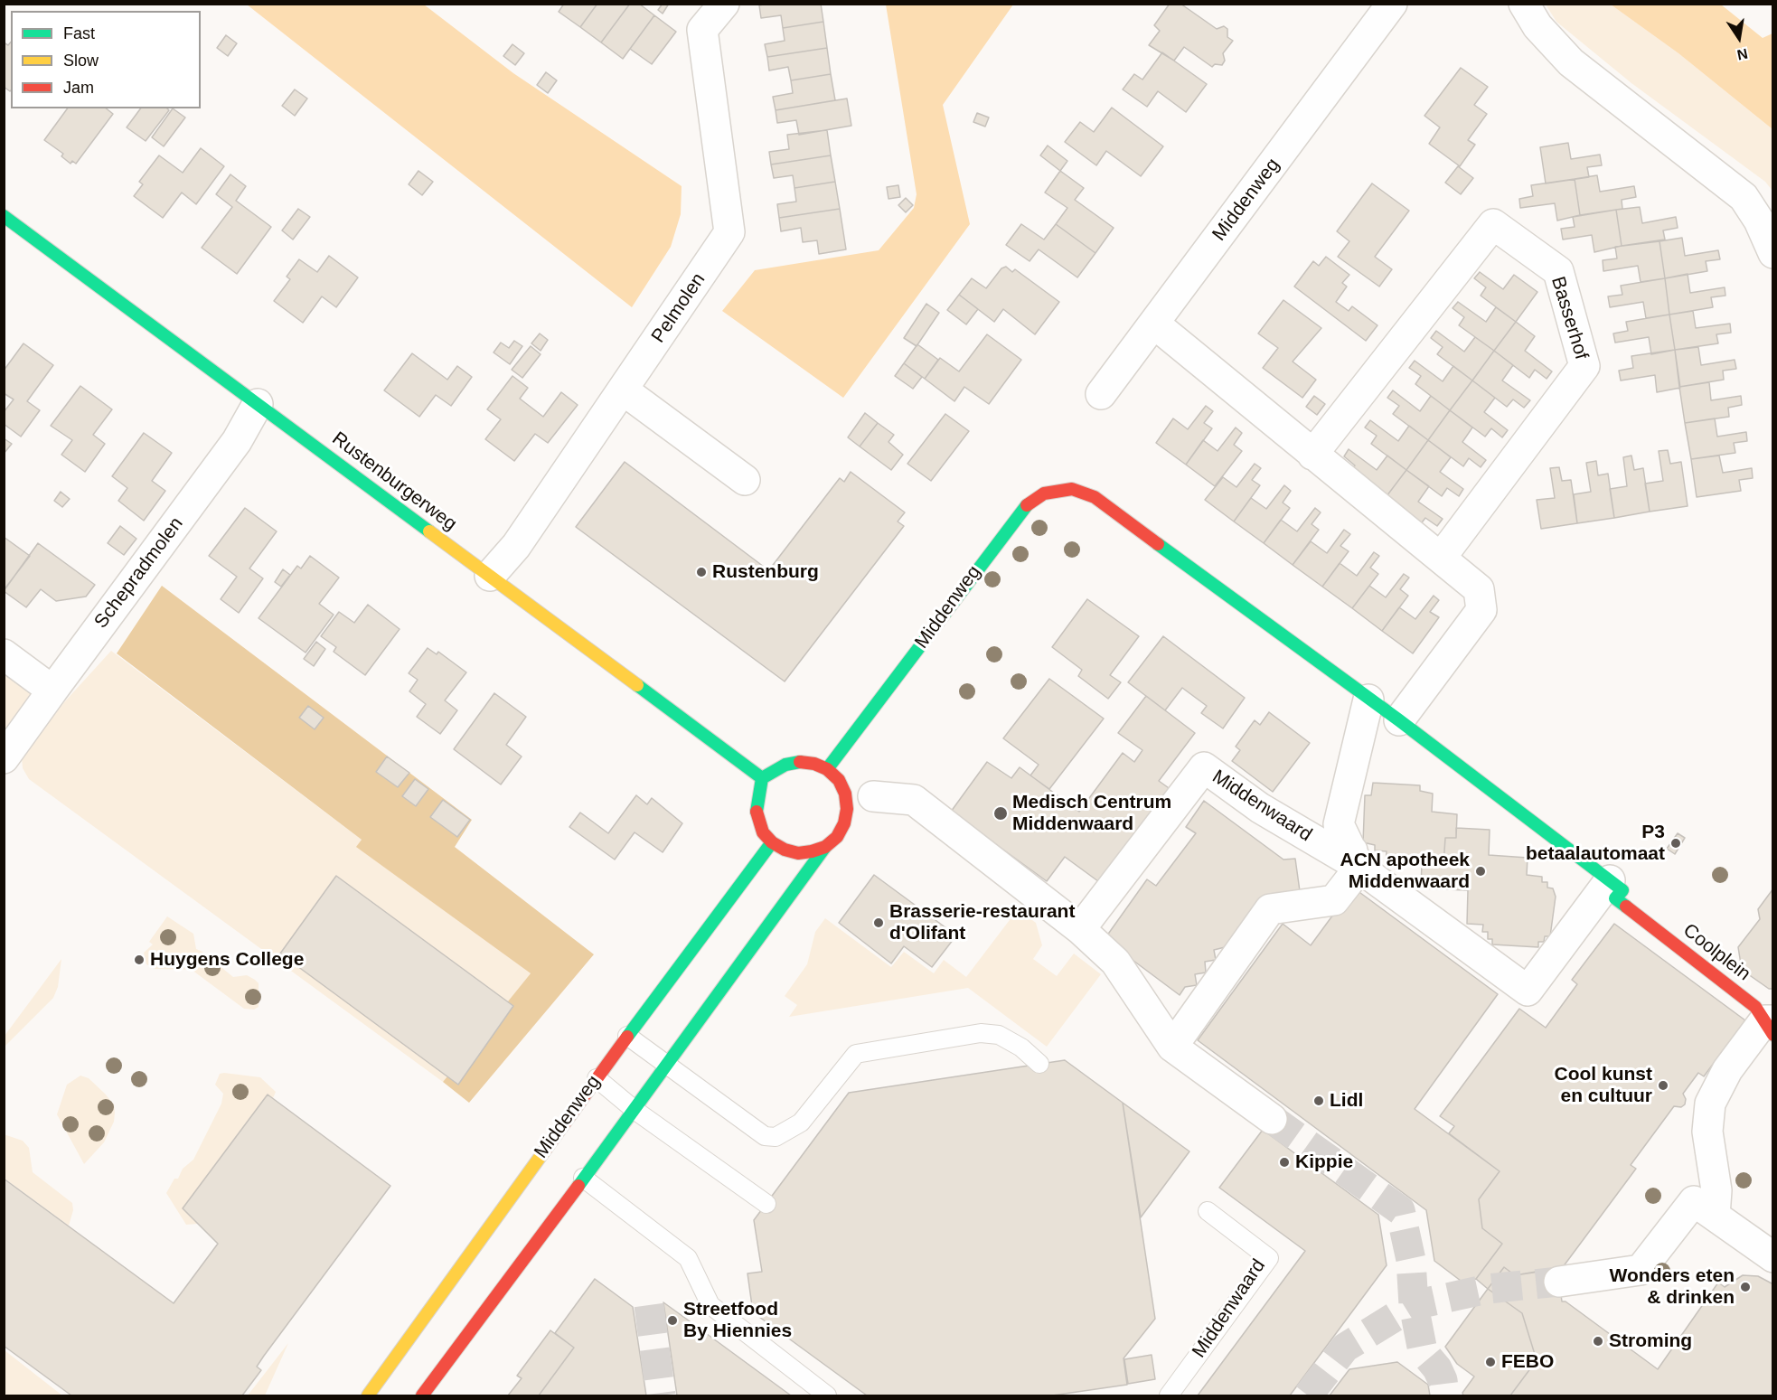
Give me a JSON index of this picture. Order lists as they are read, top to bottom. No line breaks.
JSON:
{"streets":{"street":["Middenweg","Pelmolen","Basserhof","Rustenburgerweg","Schepradmolen","Middenwaard","Coolplein"]},"crossings":[["Middenweg","Rustenburgerweg"],["Middenweg","Middenwaard"],["Pelmolen","Rustenburgerweg"],["Rustenburgerweg","Schepradmolen"],["Middenwaard","Coolplein"]],"places":["Rustenburg","Medisch Centrum Middenwaard","P3 betaalautomaat","ACN apotheek Middenwaard","Brasserie-restaurant d'Olifant","Huygens College","Cool kunst en cultuur","Lidl","Kippie","Wonders eten & drinken","Streetfood By Hiennies","Stroming","FEBO"],"legend":["Fast","Slow","Jam"],"north":"bottom"}
